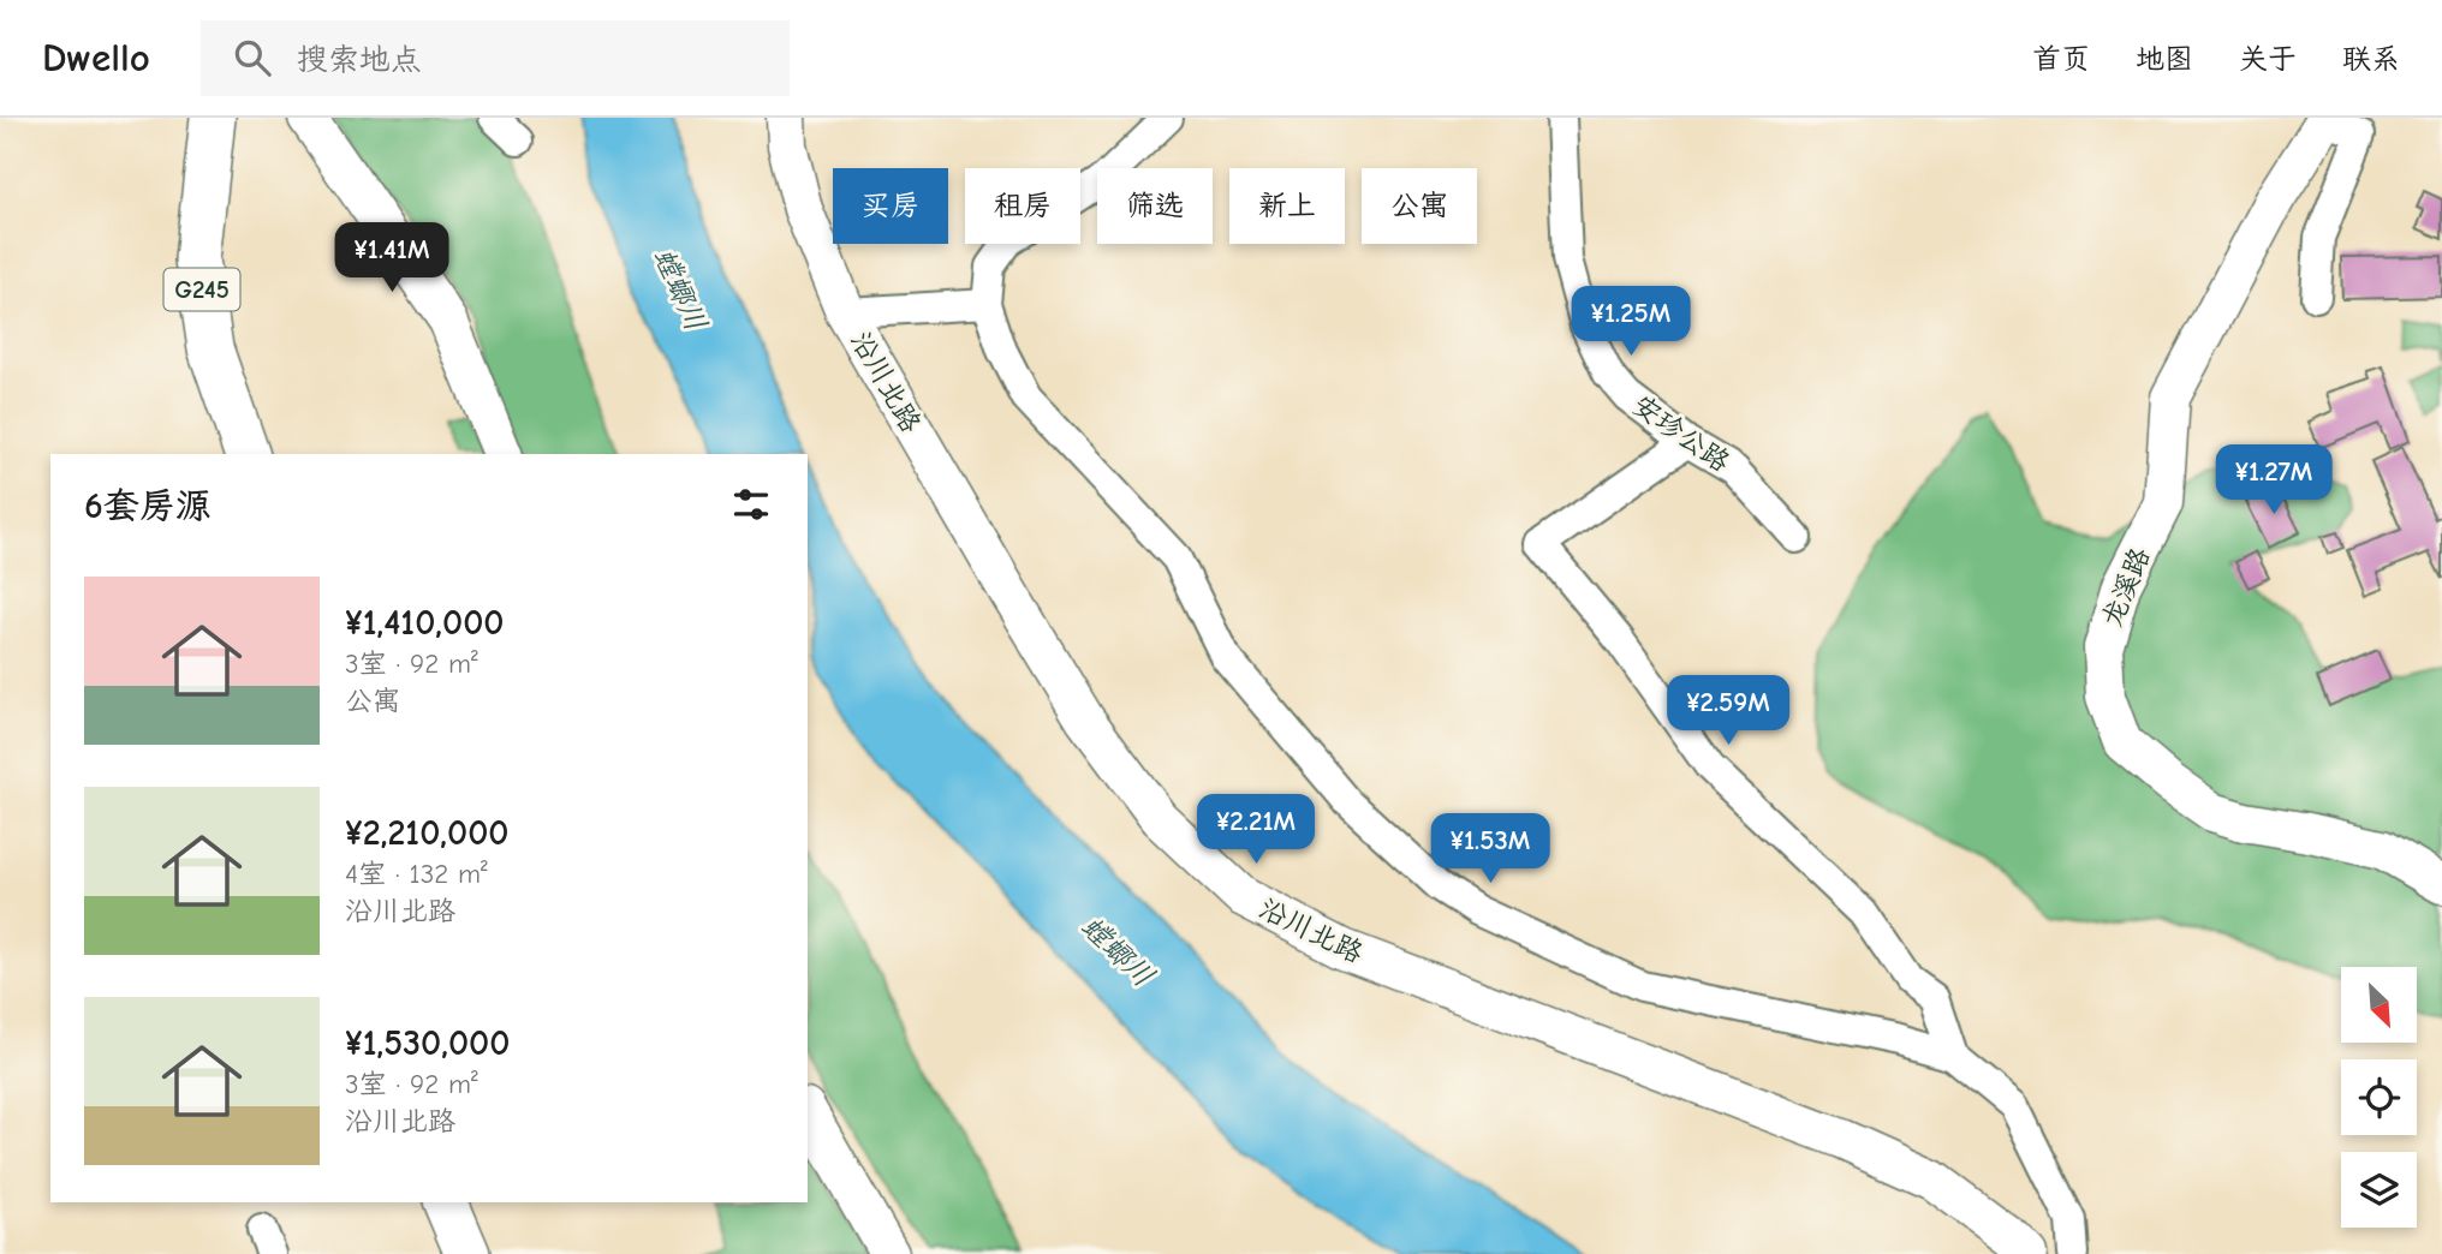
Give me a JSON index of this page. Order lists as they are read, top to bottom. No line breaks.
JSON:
{"streets":{"highway":["G245"],"main road":["沿川北路","龙溪路"],"street":["安珍公路"]},"water":["螳螂川"],"north":"bottom right","page":{"header":"Dwello","search":"搜索地点","nav":["首页","地图","关于","联系"],"chip":["买房","租房","筛选","新上","公寓"],"price":["¥1.41M","¥1.25M","¥1.27M","¥2.59M","¥2.21M","¥1.53M"],"heading":"6套房源","list":[{"name":"¥1,410,000","note":"3室 · 92 m² · 公寓"},{"name":"¥2,210,000","note":"4室 · 132 m² · 沿川北路"},{"name":"¥1,530,000","note":"3室 · 92 m² · 沿川北路"}]}}
